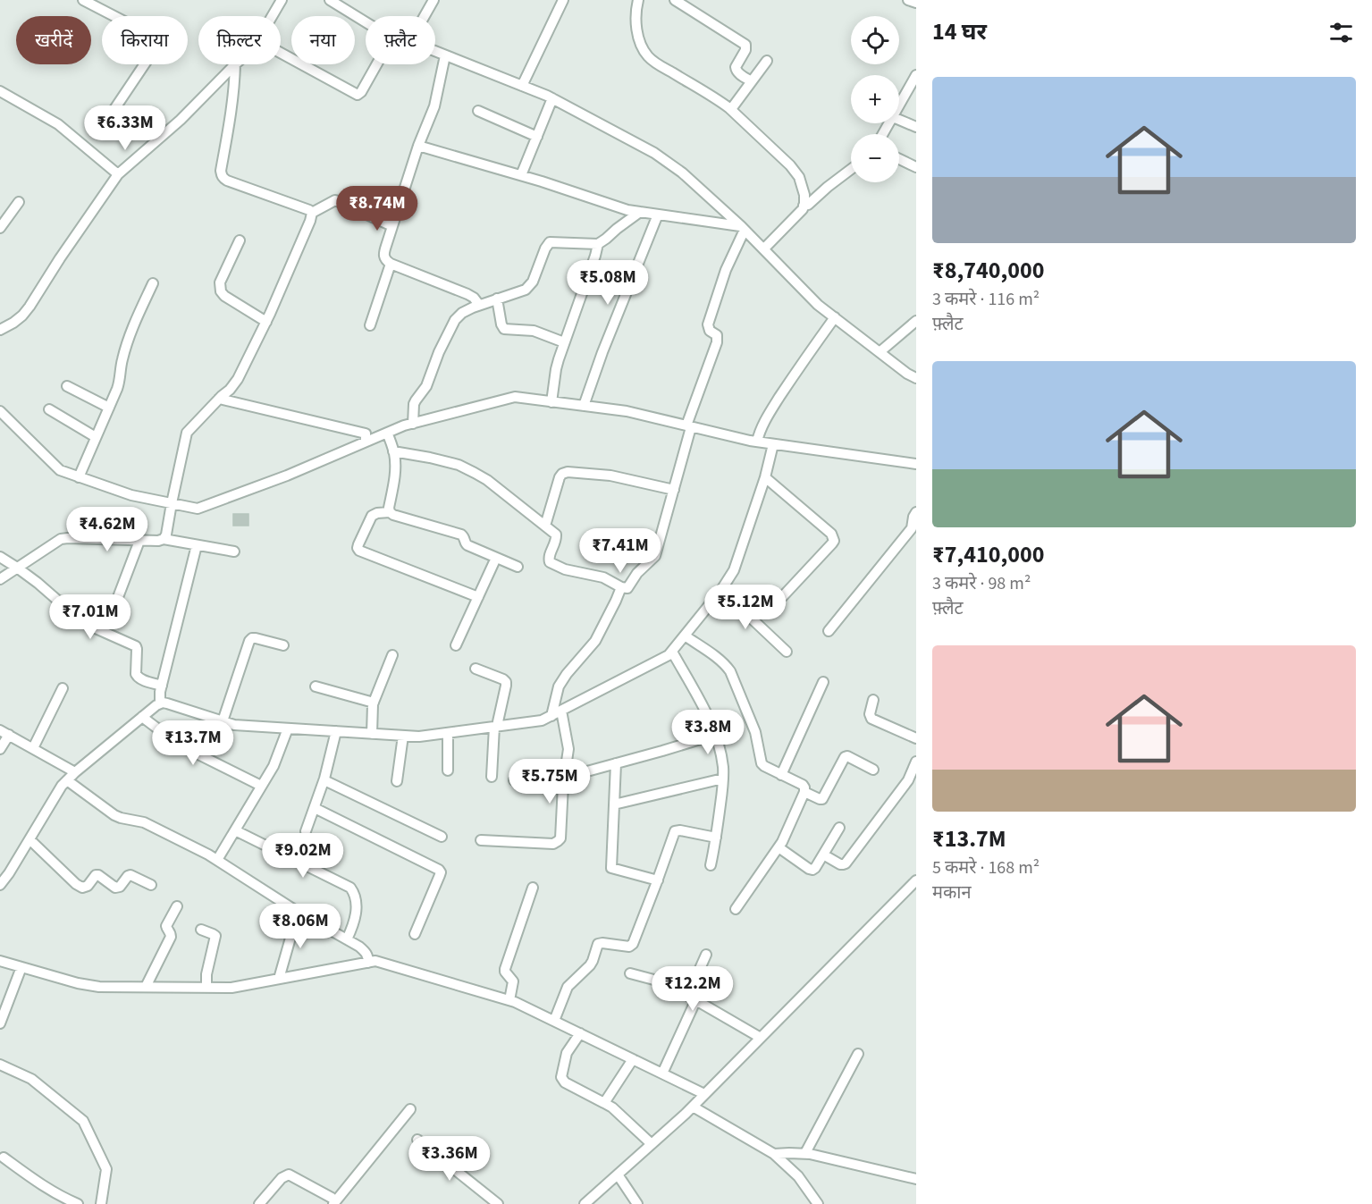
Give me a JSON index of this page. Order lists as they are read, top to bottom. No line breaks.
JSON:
{"page":{"heading":"14 घर","map_buttons":["+","−"],"chip":["खरीदें","किराया","फ़िल्टर","नया","फ़्लैट"],"list":[{"name":"₹8,740,000","note":"3 कमरे · 116 m² · फ़्लैट"},{"name":"₹7,410,000","note":"3 कमरे · 98 m² · फ़्लैट"},{"name":"₹13.7M","note":"5 कमरे · 168 m² · मकान"}],"price":["₹6.33M","₹8.74M","₹5.08M","₹4.62M","₹7.41M","₹5.12M","₹7.01M","₹3.8M","₹13.7M","₹5.75M","₹9.02M","₹8.06M","₹12.2M","₹3.36M"]}}
